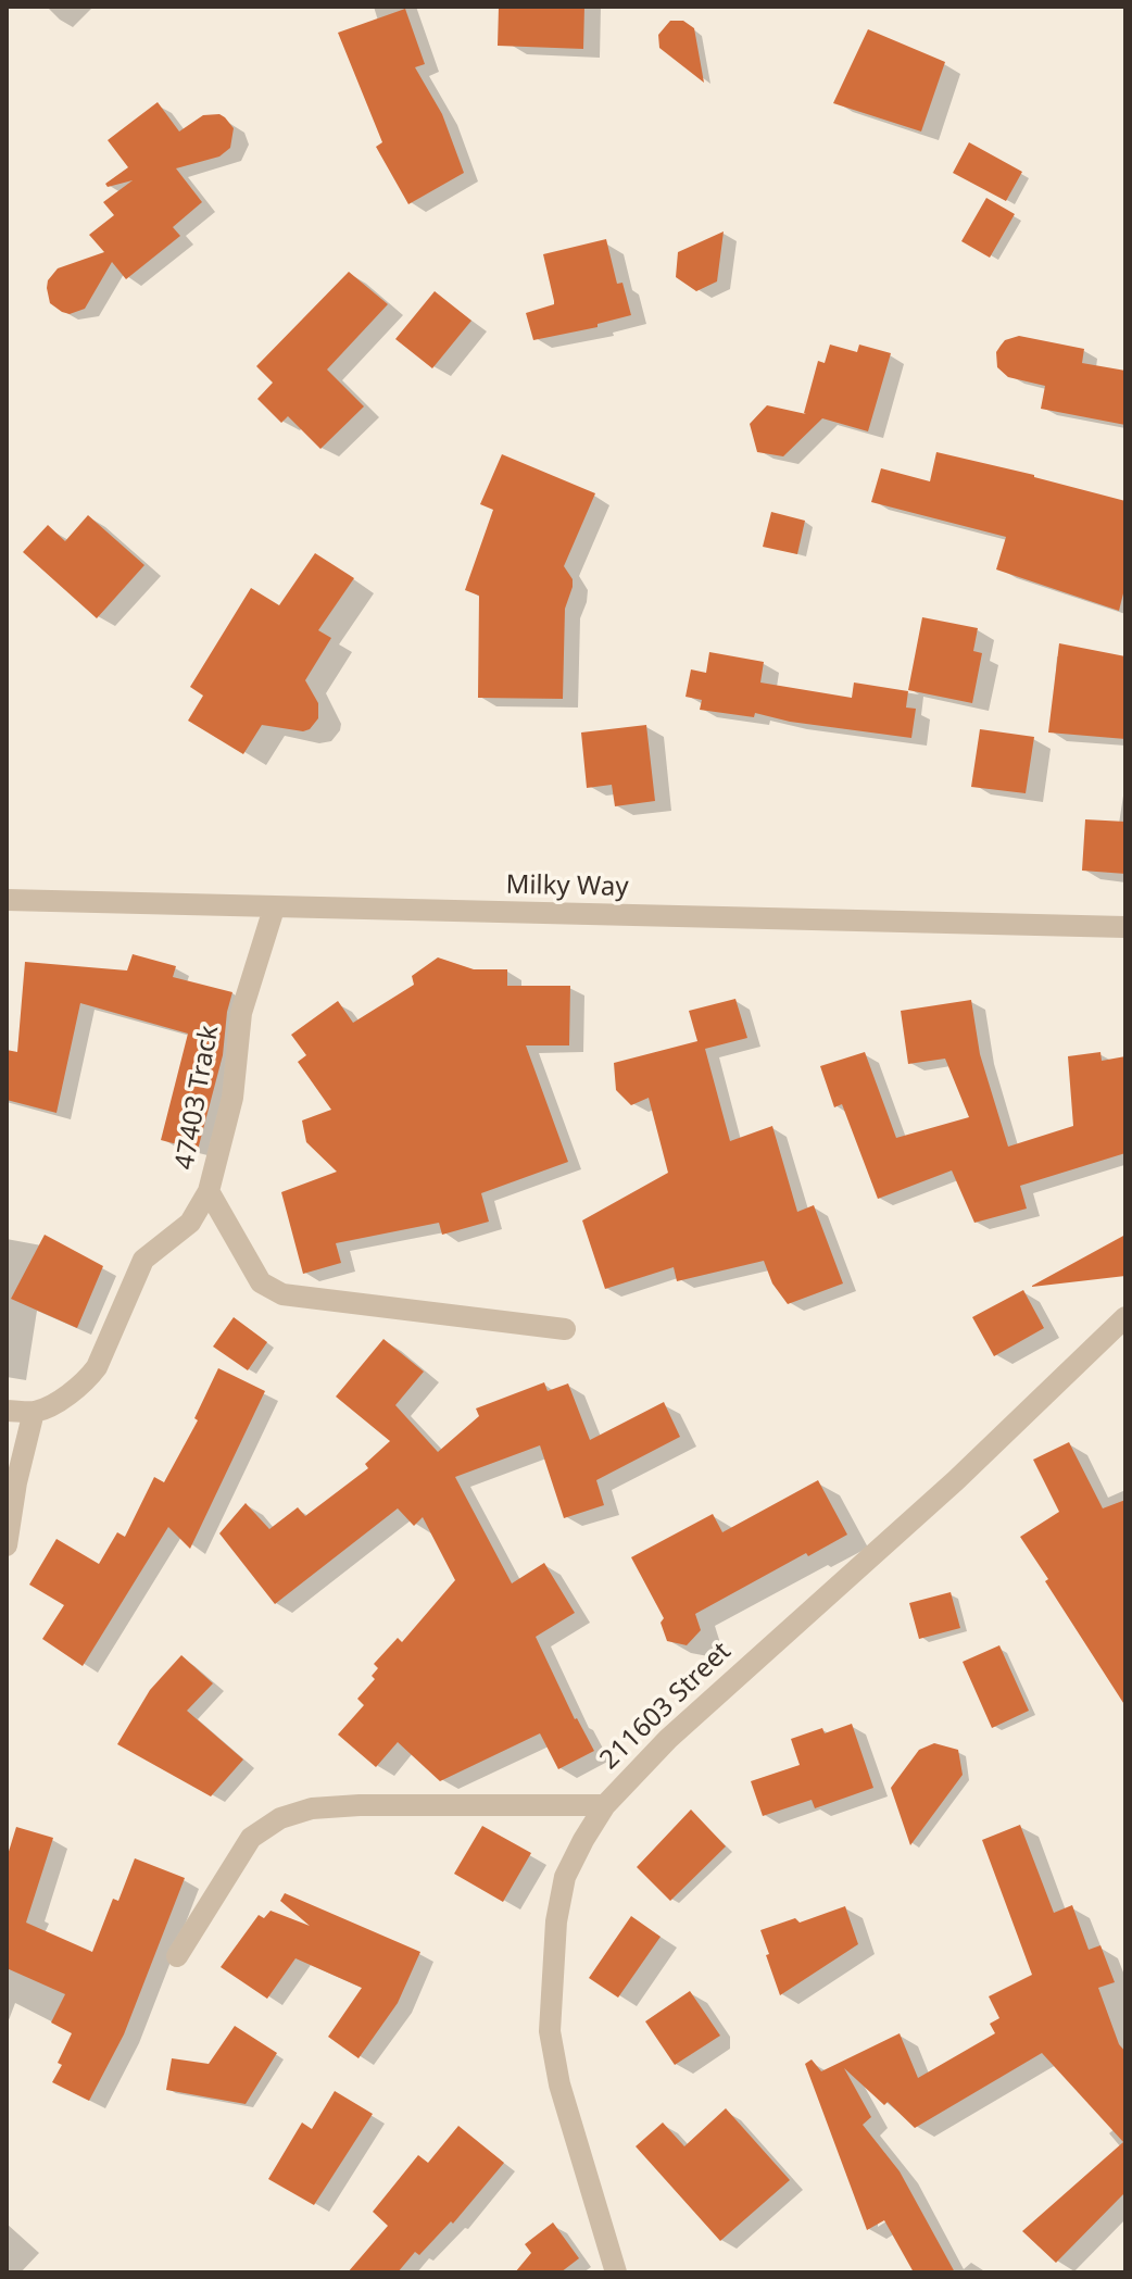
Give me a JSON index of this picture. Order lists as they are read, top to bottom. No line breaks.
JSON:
{"streets":{"street":["Milky Way","47403 Track","211603 Street"]},"crossings":[["Milky Way","47403 Track"]]}
